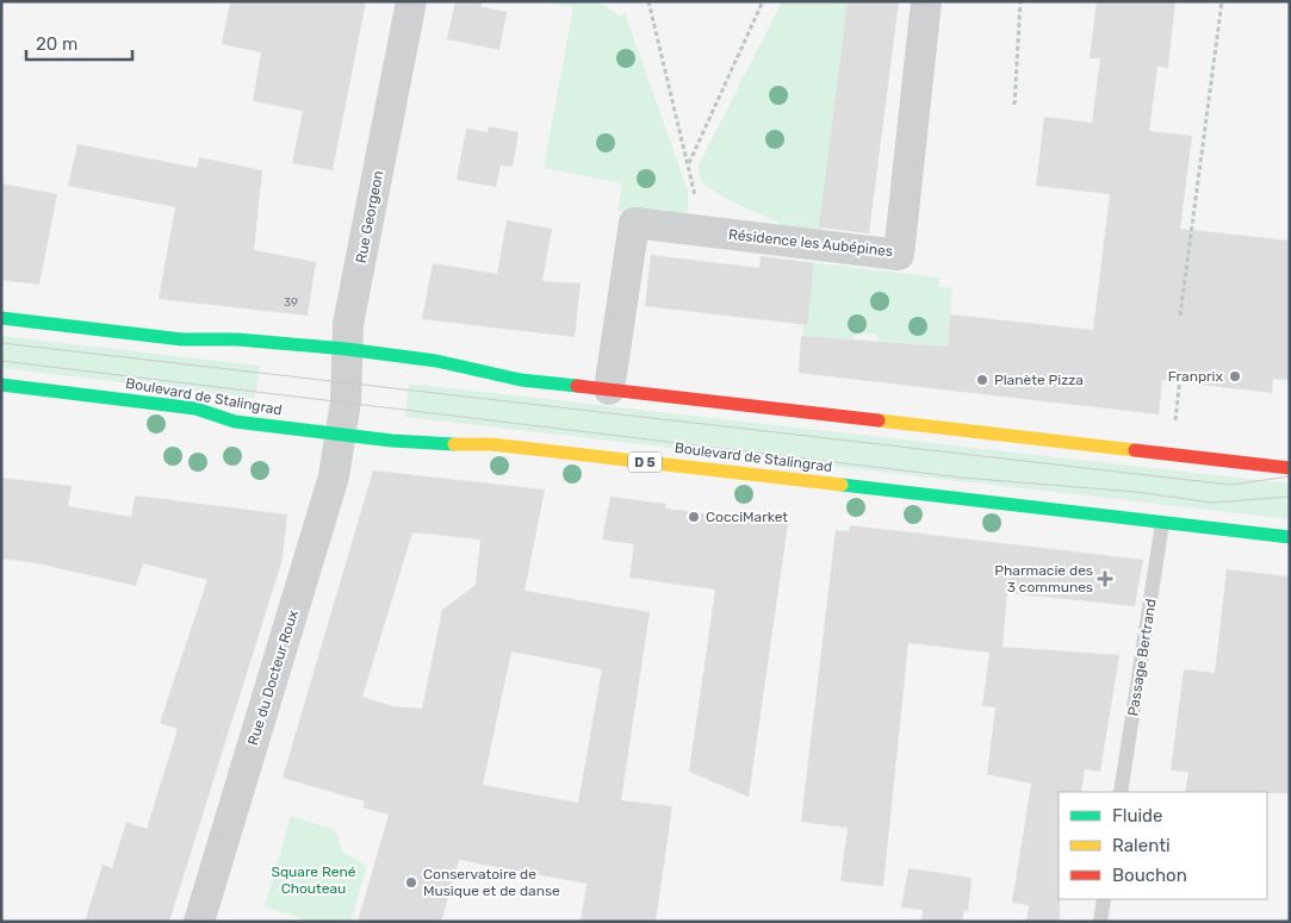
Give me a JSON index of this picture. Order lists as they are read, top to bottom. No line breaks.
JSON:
{"streets":{"main road":["Boulevard de Stalingrad","D 5"],"street":["Rue Georgeon","Résidence les Aubépines","Rue du Docteur Roux"],"lane":["Passage Bertrand"]},"crossings":[["Rue Georgeon","Boulevard de Stalingrad"],["Rue Georgeon","Rue du Docteur Roux"],["Boulevard de Stalingrad","Passage Bertrand"],["Boulevard de Stalingrad","Rue du Docteur Roux"]],"parks":["Square René Chouteau"],"places":{"other":["Franprix","Planète Pizza","CocciMarket","Conservatoire de Musique et de danse"],"health":["Pharmacie des 3 communes"]},"house_numbers":["39"],"legend":["Fluide","Ralenti","Bouchon"],"scale_bar":"20 m"}
